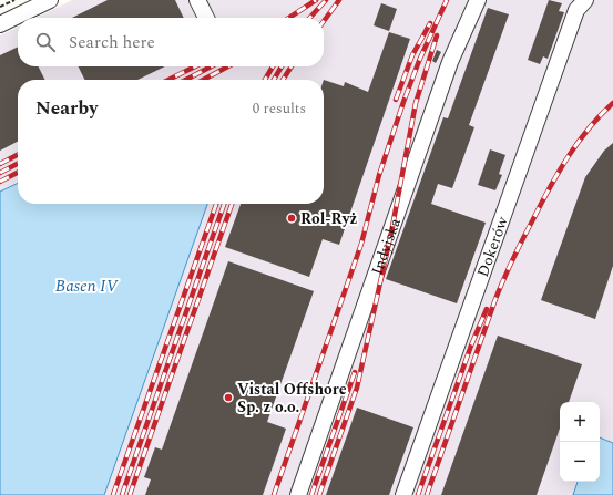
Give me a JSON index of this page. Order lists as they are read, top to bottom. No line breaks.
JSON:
{"streets":{"street":["Dokerów","Indyjska"]},"water":["Basen IV"],"places":["Rol-Ryż","Vistal Offshore Sp. z o.o."],"page":{"search":"Search here","heading":["Nearby","0 results"],"map_buttons":["+","−"]}}
